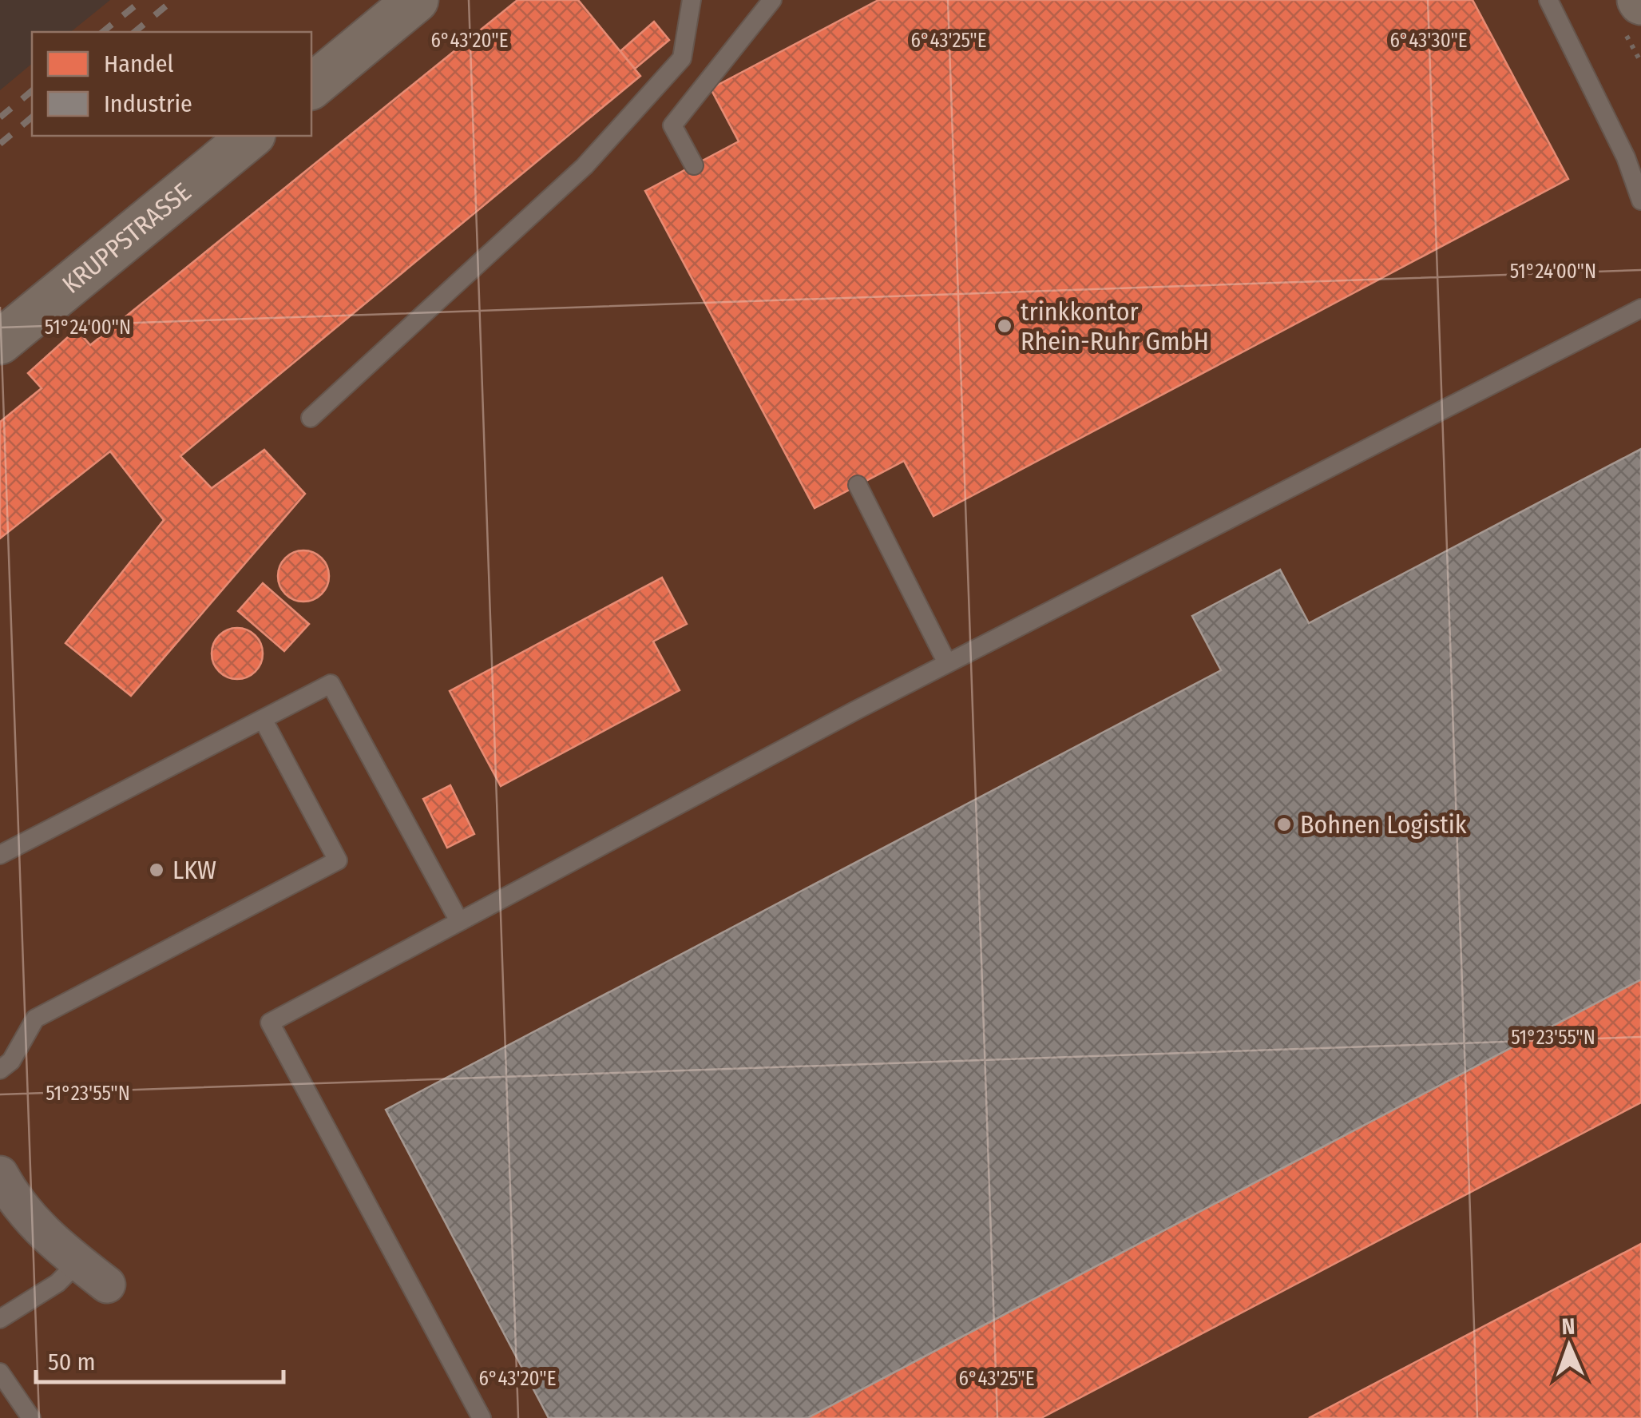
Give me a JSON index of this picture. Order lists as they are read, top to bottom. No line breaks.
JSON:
{"streets":{"street":["KRUPPSTRASSE"]},"places":["trinkkontor Rhein-Ruhr GmbH","Bohnen Logistik","LKW"],"legend":["Handel","Industrie"],"scale_bar":"50 m","north":"top","coordinates":["6°43'20\"E","6°43'25\"E","6°43'30\"E","51°24'00\"N","51°23'55\"N"]}
